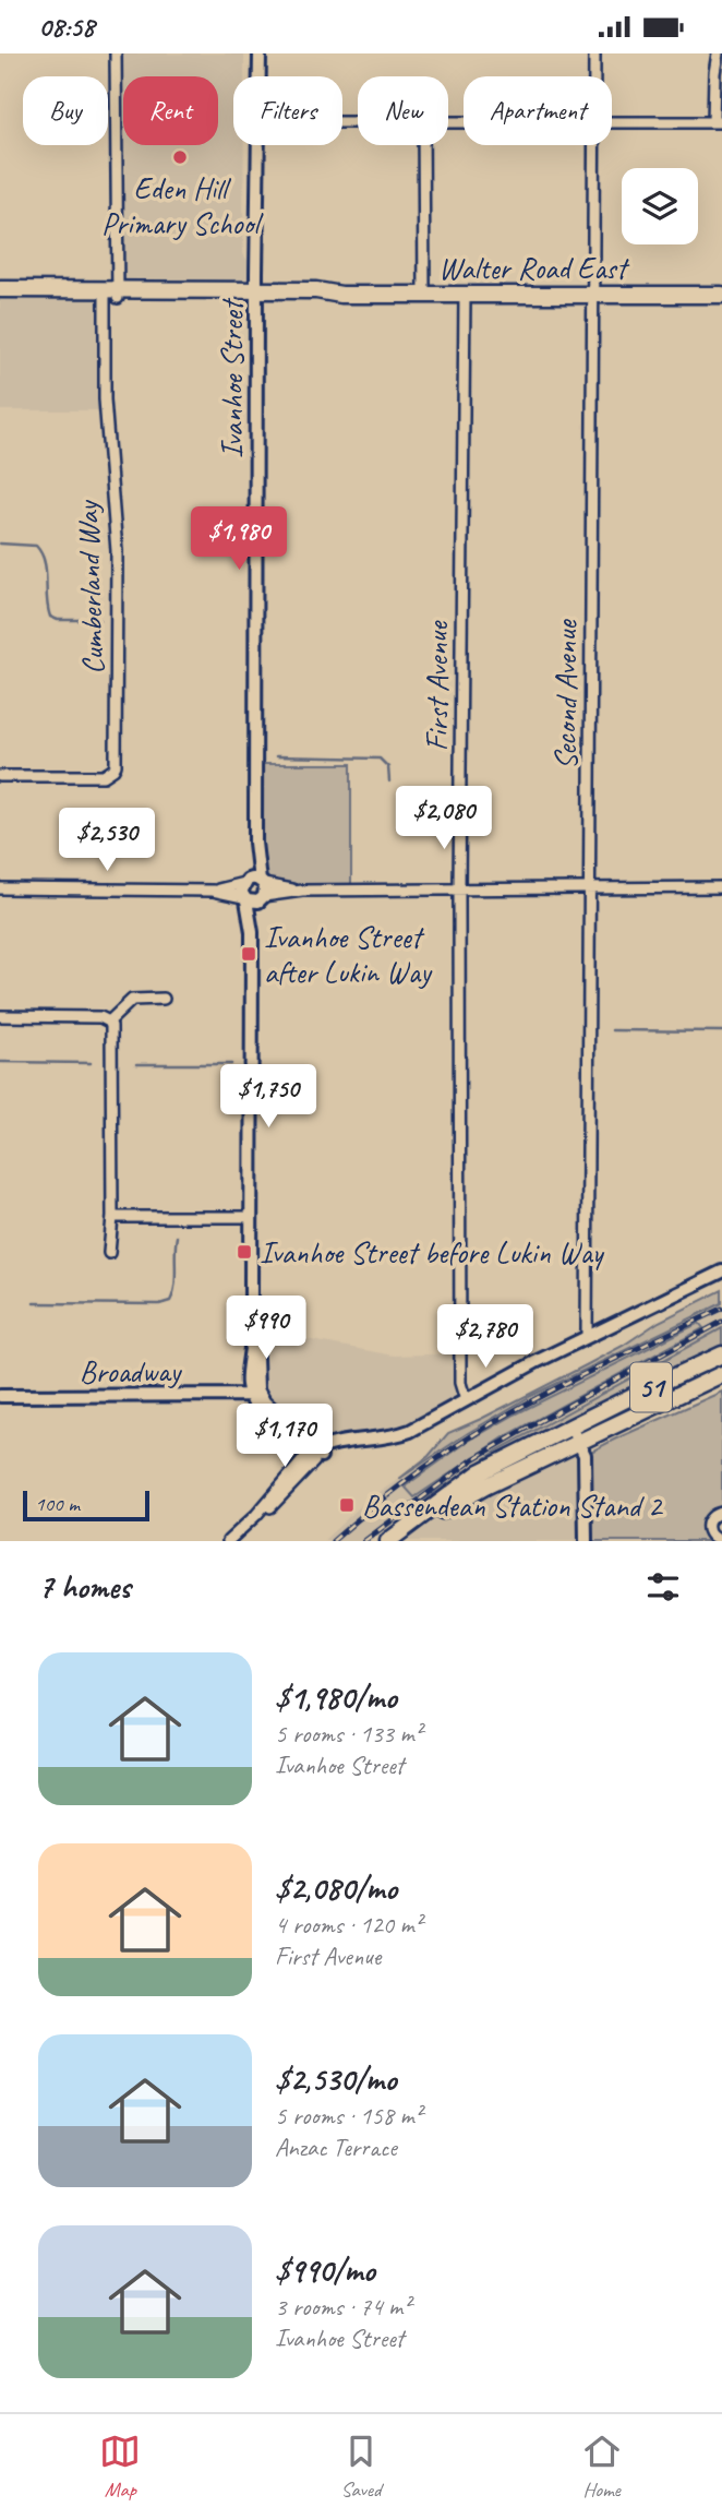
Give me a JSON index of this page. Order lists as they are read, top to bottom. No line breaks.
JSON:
{"streets":{"main road":["Walter Road East","51"],"street":["Ivanhoe Street","Cumberland Way","First Avenue","Second Avenue","Broadway"]},"crossings":[["Walter Road East","Ivanhoe Street"],["Walter Road East","Cumberland Way"],["Walter Road East","First Avenue"],["Walter Road East","Second Avenue"],["Ivanhoe Street","Broadway"]],"places":{"other":["Eden Hill Primary School"],"transit":["Ivanhoe Street after Lukin Way","Ivanhoe Street before Lukin Way","Bassendean Station Stand 2"]},"scale_bar":"100 m","page":{"status":"08:58","chip":["Buy","Rent","Filters","New","Apartment"],"price":["$1,980","$2,080","$2,530","$1,750","$990","$2,780","$1,170"],"scale":"100 m","heading":"7 homes","list":[{"name":"$1,980/mo","note":"5 rooms · 133 m² · Ivanhoe Street"},{"name":"$2,080/mo","note":"4 rooms · 120 m² · First Avenue"},{"name":"$2,530/mo","note":"5 rooms · 158 m² · Anzac Terrace"},{"name":"$990/mo","note":"3 rooms · 74 m² · Ivanhoe Street"}],"tabs":["Map","Saved","Home"]}}
